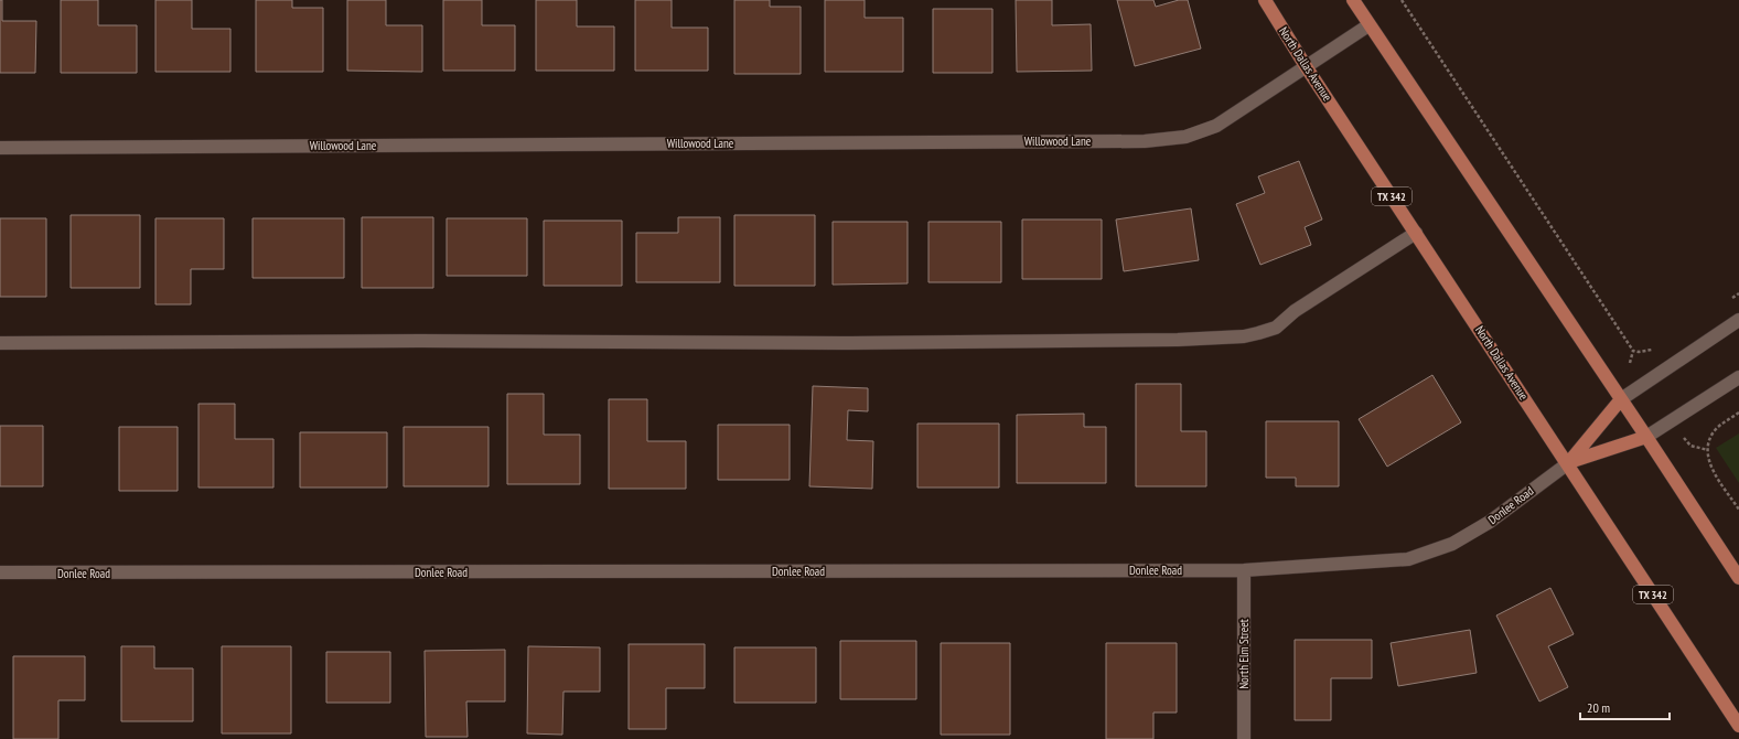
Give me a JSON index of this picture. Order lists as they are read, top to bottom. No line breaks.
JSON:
{"streets":{"main road":["North Dallas Avenue","TX 342"],"street":["Willowood Lane","Donlee Road","North Elm Street"]},"crossings":[["North Dallas Avenue","Willowood Lane"],["North Dallas Avenue","Donlee Road"],["Donlee Road","North Elm Street"]],"scale_bar":"20 m"}
